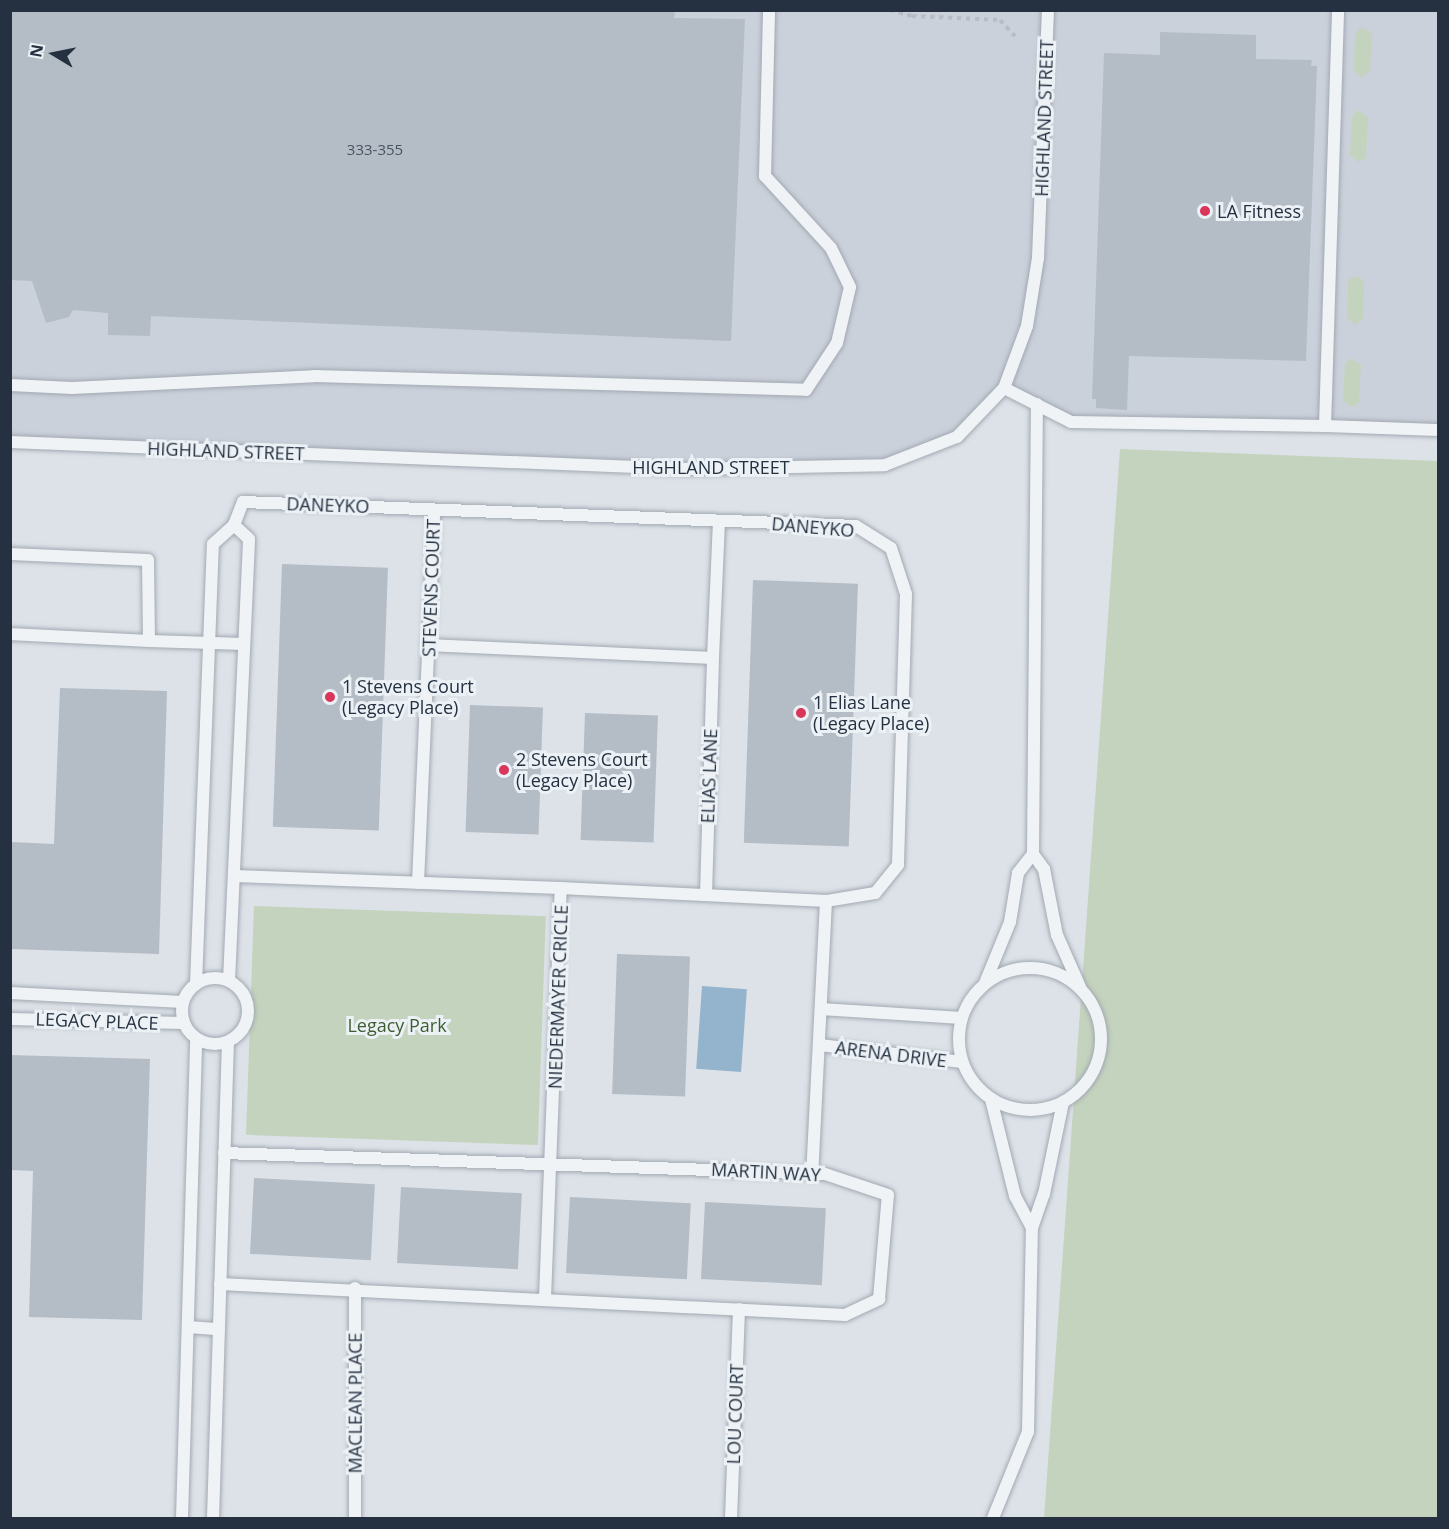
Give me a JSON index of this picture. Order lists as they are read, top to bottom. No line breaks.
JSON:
{"streets":{"lane":["HIGHLAND STREET","DANEYKO","STEVENS COURT","ELIAS LANE","NIEDERMAYER CRICLE","LEGACY PLACE","ARENA DRIVE","MARTIN WAY","MACLEAN PLACE","LOU COURT"]},"crossings":[["DANEYKO","STEVENS COURT"],["DANEYKO","ELIAS LANE"],["DANEYKO","NIEDERMAYER CRICLE"],["ELIAS LANE","NIEDERMAYER CRICLE"],["NIEDERMAYER CRICLE","MARTIN WAY"],["MARTIN WAY","MACLEAN PLACE"],["MARTIN WAY","LOU COURT"]],"parks":["Legacy Park"],"places":["LA Fitness","1 Stevens Court (Legacy Place)","1 Elias Lane (Legacy Place)","2 Stevens Court (Legacy Place)"],"house_numbers":["333-355"],"north":"left"}
